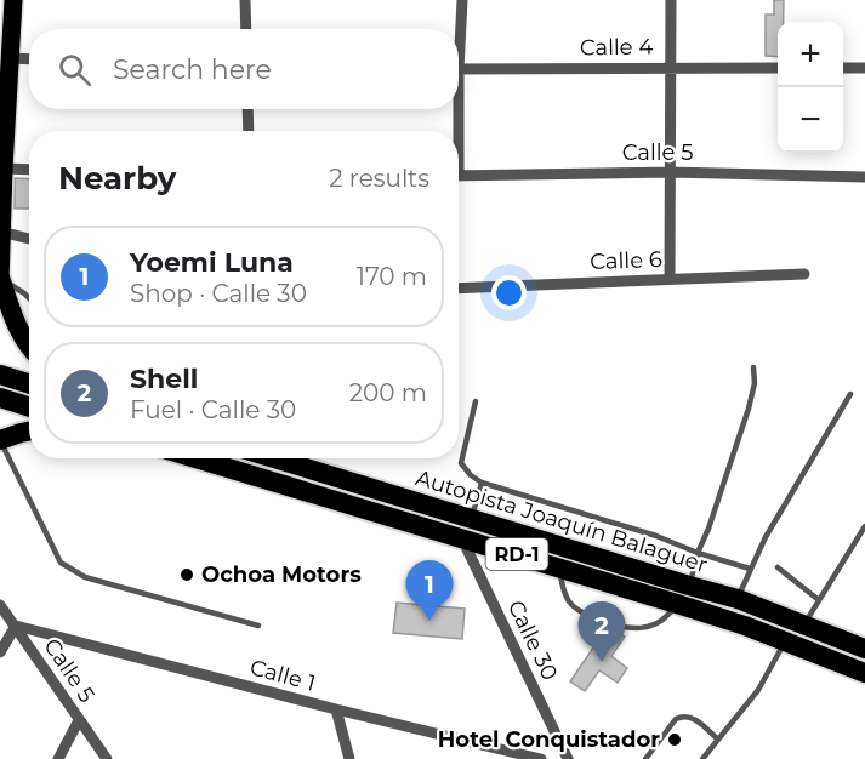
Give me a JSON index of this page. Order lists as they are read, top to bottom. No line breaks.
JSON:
{"streets":{"highway":["Autopista Joaquín Balaguer","RD-1"],"street":["Calle 4","Calle 5","Calle 6","Calle 30","Calle 1"]},"crossings":[["Calle 5","Calle 1"],["Autopista Joaquín Balaguer","Calle 30"]],"places":["Ochoa Motors","Hotel Conquistador"],"page":{"map_buttons":["+","−"],"search":"Search here","heading":["Nearby","2 results"],"list":[{"mark":"1","name":"Yoemi Luna","note":"Shop · Calle 30","value":"170 m"},{"mark":"2","name":"Shell","note":"Fuel · Calle 30","value":"200 m"}],"pins":["1","2"]}}
